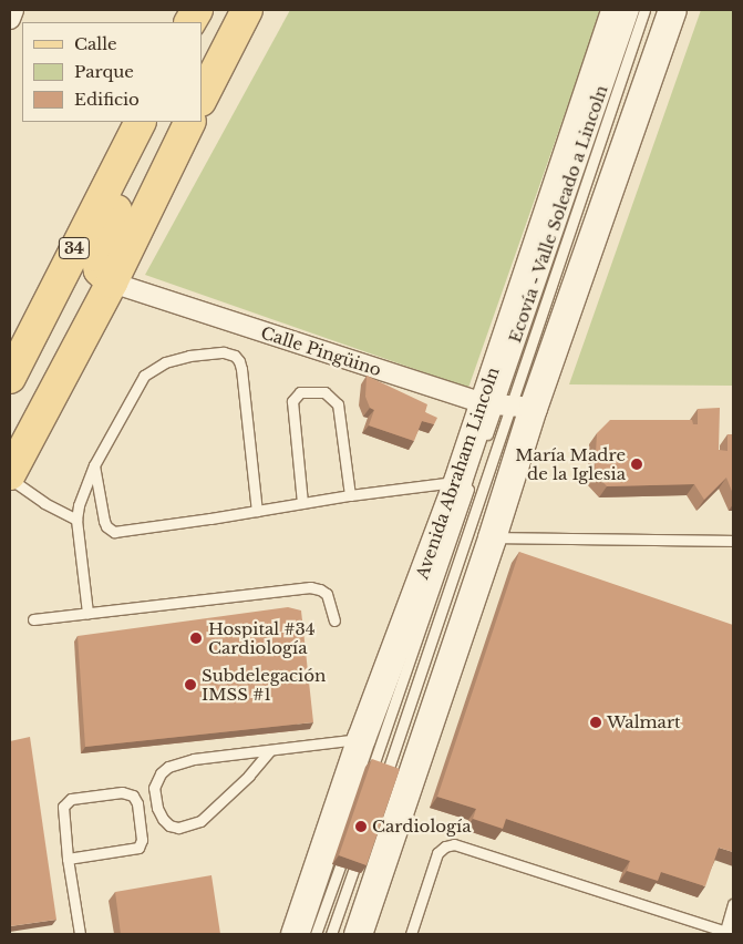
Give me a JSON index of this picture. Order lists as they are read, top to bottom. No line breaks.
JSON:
{"streets":{"main road":["34","Avenida Abraham Lincoln"],"street":["Calle Pingüino"],"lane":["Ecovía - Valle Soleado a Lincoln"]},"crossings":[["Ecovía - Valle Soleado a Lincoln","Calle Pingüino"],["Ecovía - Valle Soleado a Lincoln","Avenida Abraham Lincoln"],["Calle Pingüino","Avenida Abraham Lincoln"]],"places":["María Madre de la Iglesia","Hospital #34 Cardiología","Subdelegación IMSS #1","Walmart","Cardiología"],"legend":["Calle","Parque","Edificio"]}
